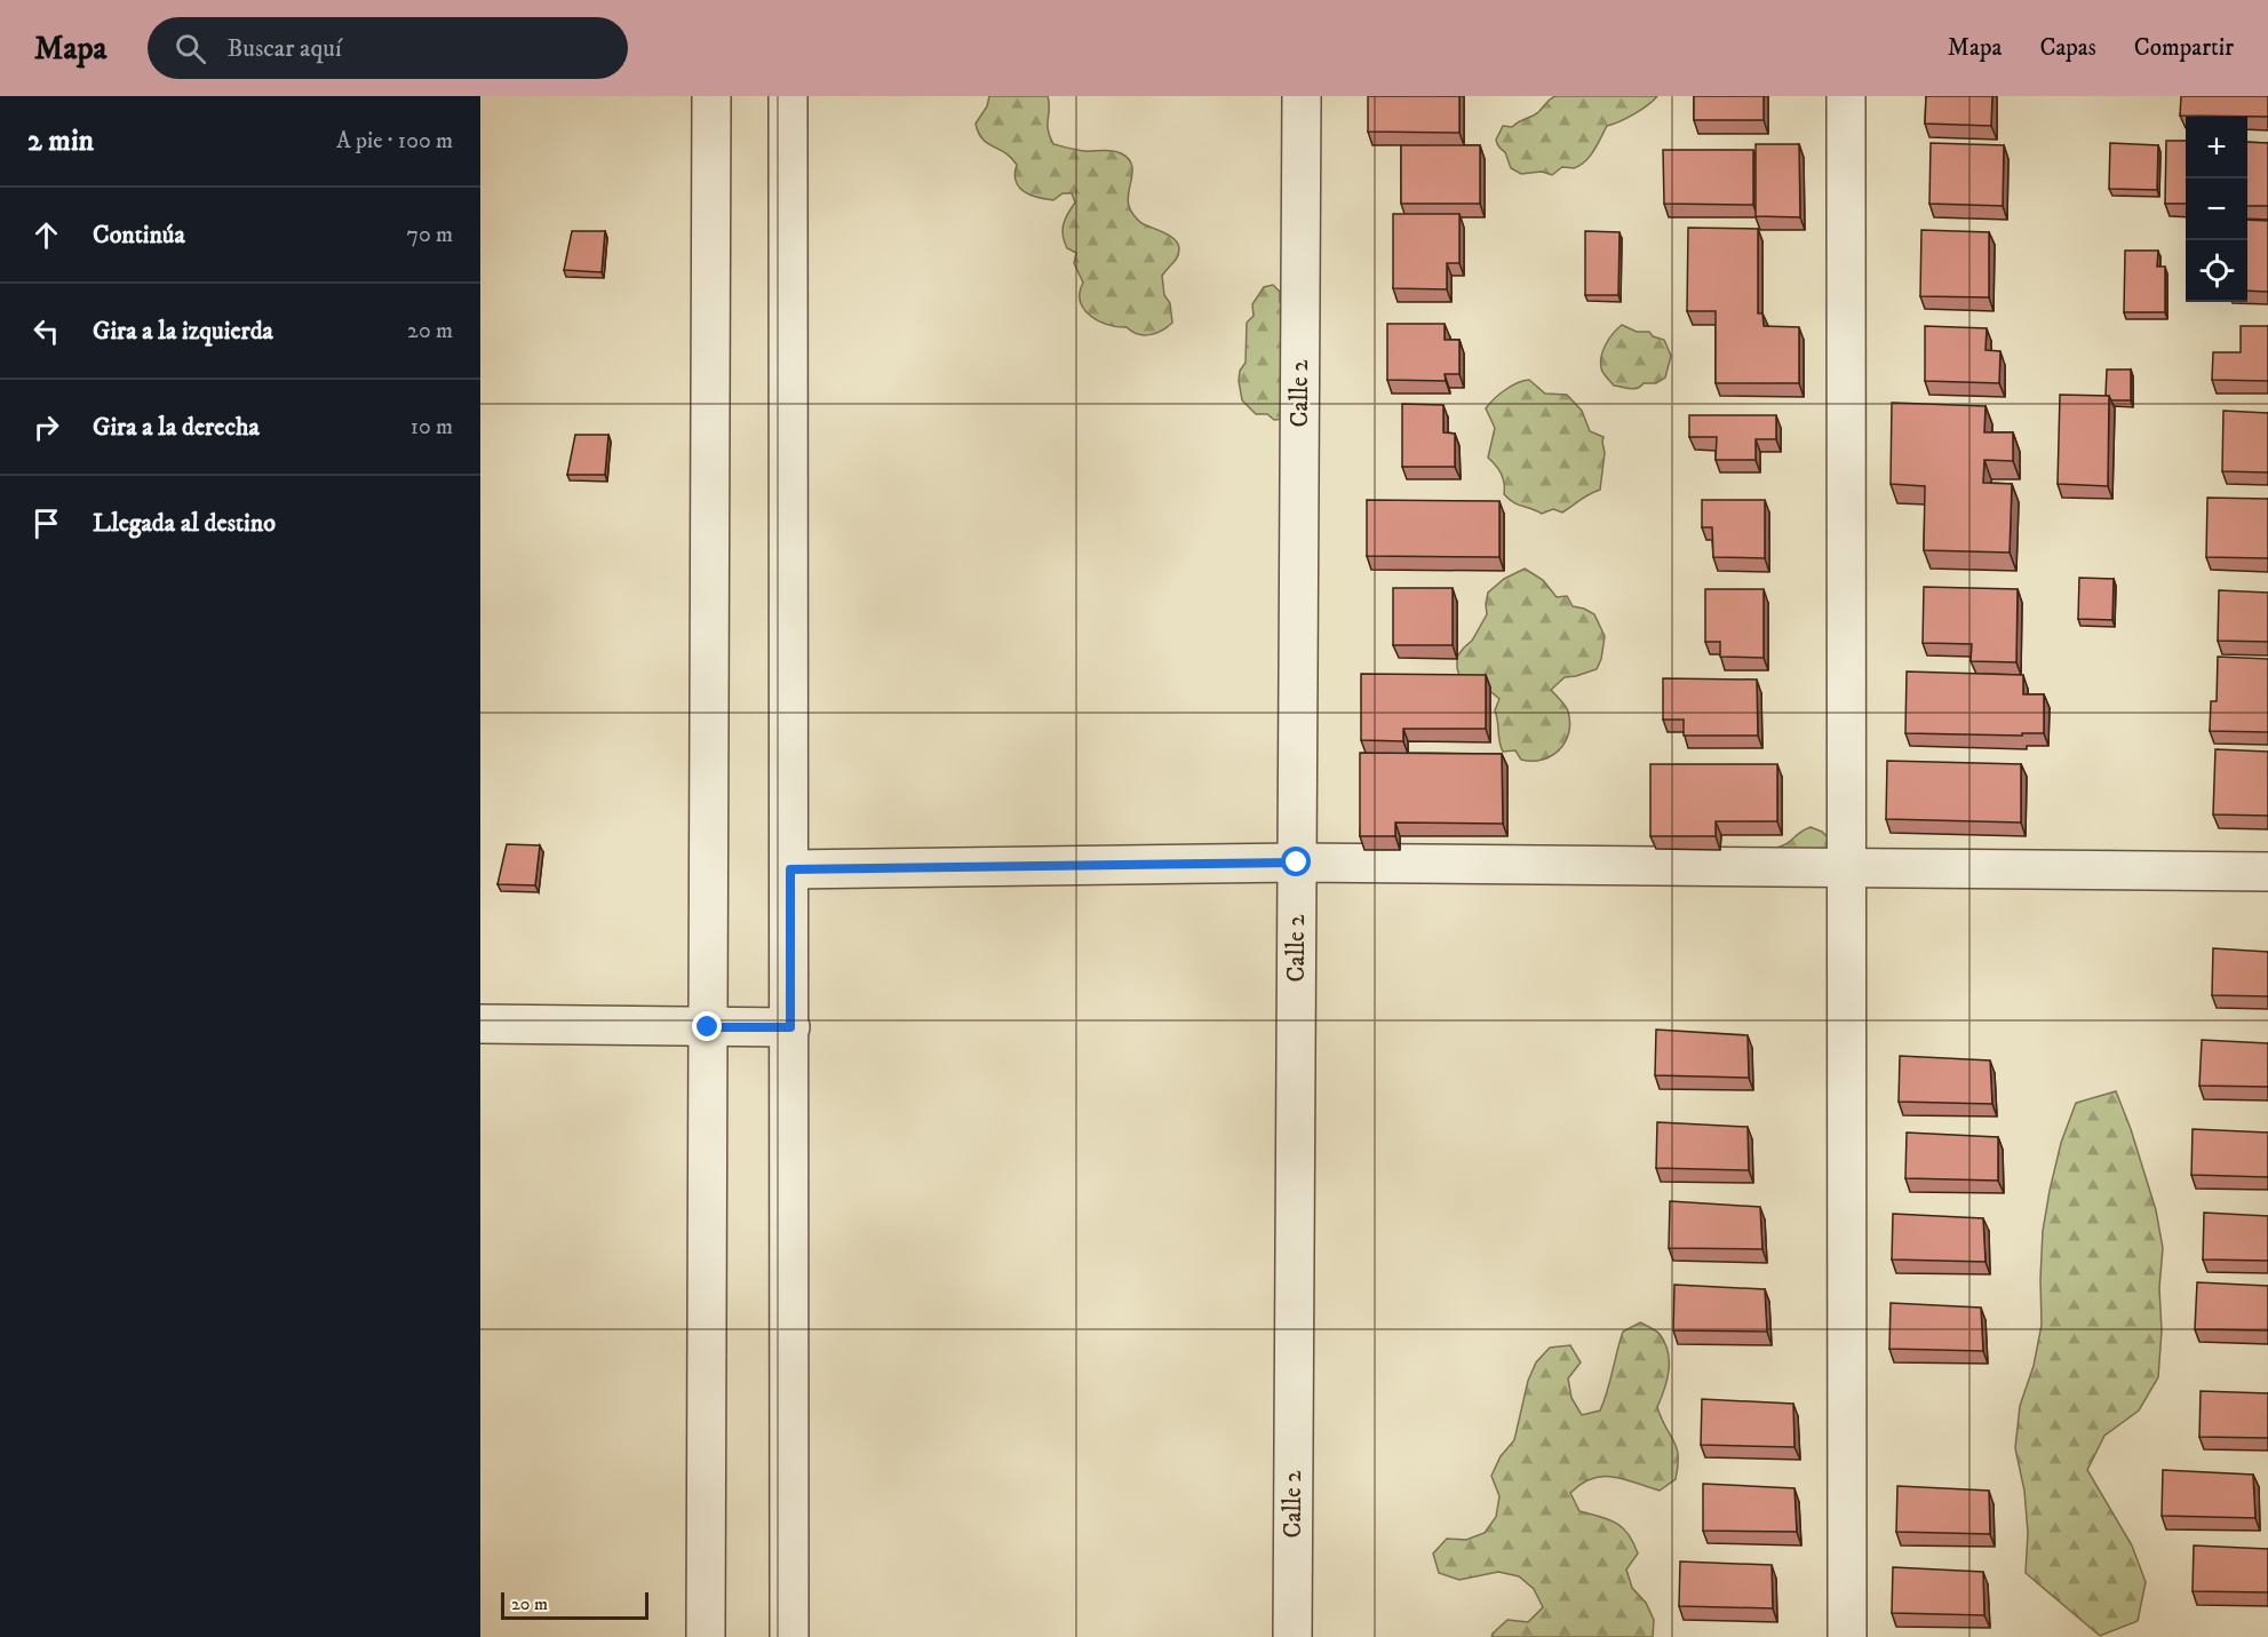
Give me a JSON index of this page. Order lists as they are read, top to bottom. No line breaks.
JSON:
{"streets":{"street":["Calle 2"]},"scale_bar":"20 m","page":{"header":"Mapa","search":"Buscar aquí","nav":["Mapa","Capas","Compartir"],"heading":["2 min","A pie · 100 m"],"map_buttons":["+","−"],"list":[["Continúa","70 m"],["Gira a la izquierda","20 m"],["Gira a la derecha","10 m"],"Llegada al destino"],"scale":"20 m"}}
